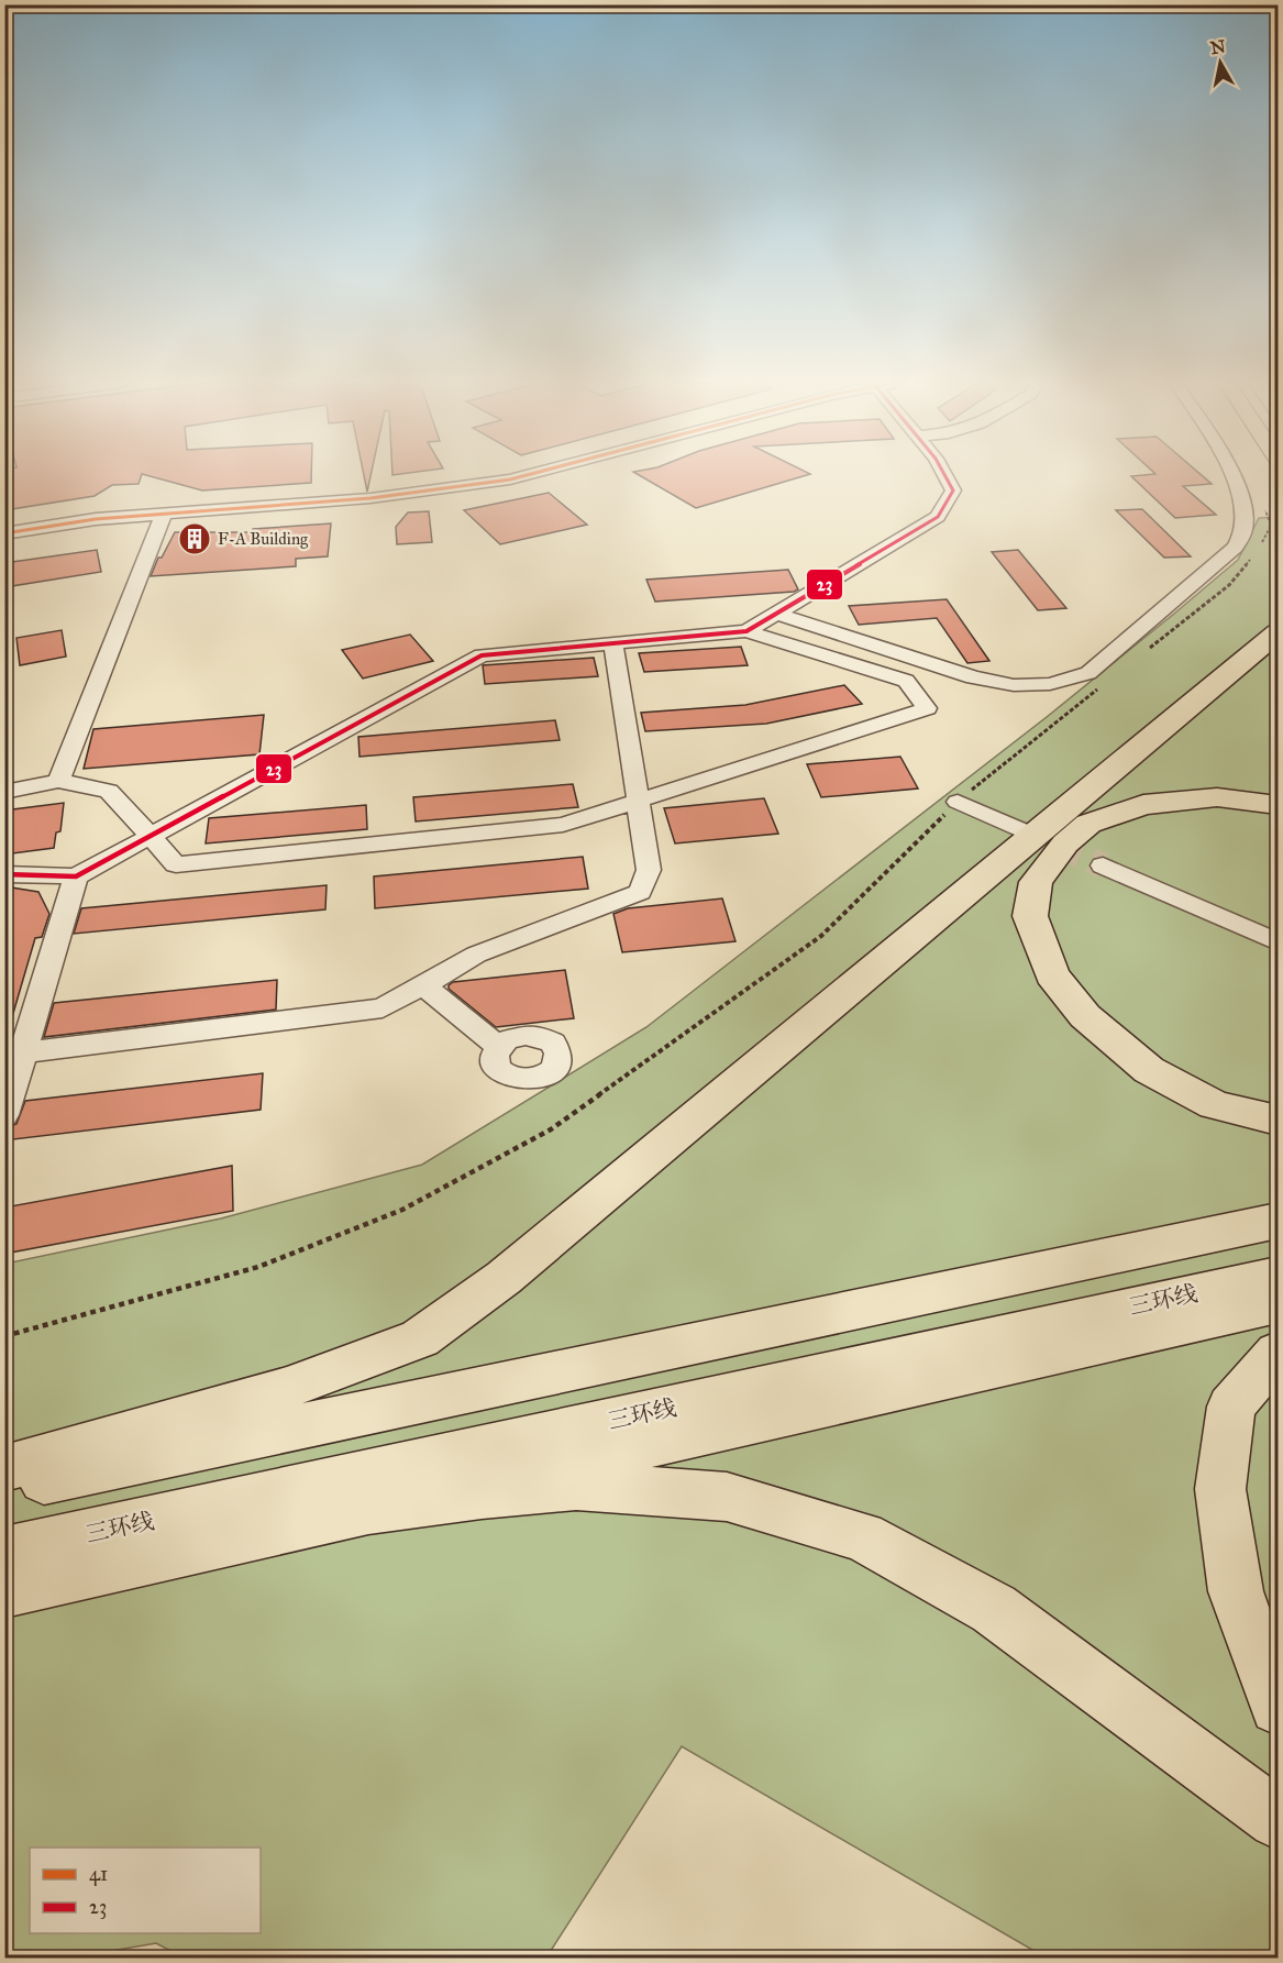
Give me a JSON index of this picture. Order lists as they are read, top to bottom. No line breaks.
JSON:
{"streets":{"highway":["三环线"]},"places":{"building":["F-A Building"]},"lines":["transit line 41","transit line 23"],"legend":["41","23"],"north":"top"}
